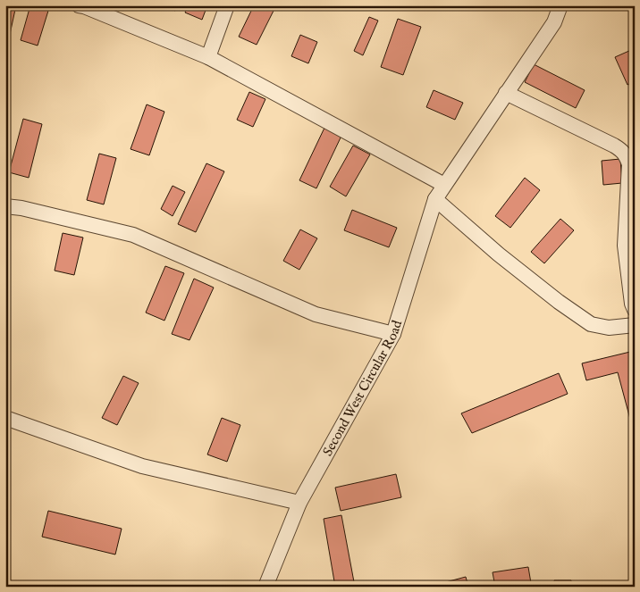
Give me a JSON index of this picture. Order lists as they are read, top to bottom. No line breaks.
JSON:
{"streets":{"street":["Second West Circular Road"]}}
